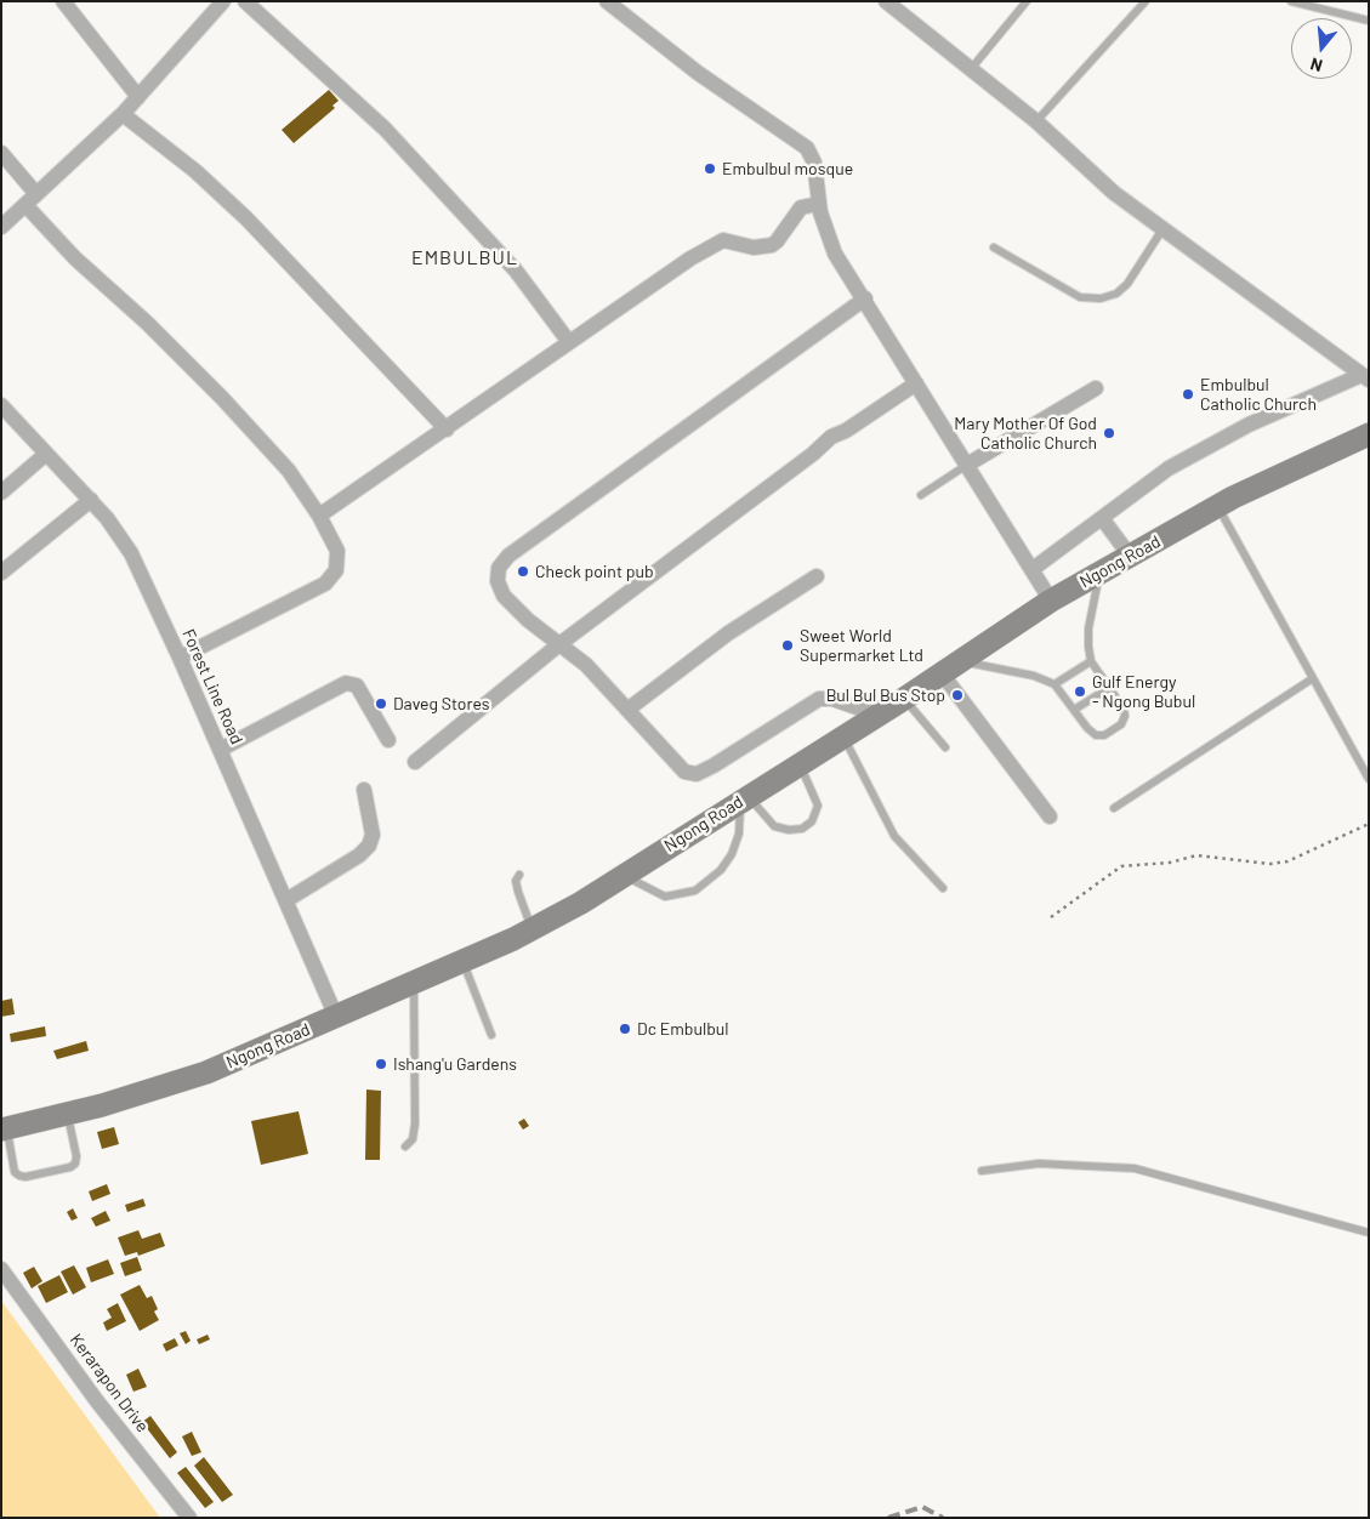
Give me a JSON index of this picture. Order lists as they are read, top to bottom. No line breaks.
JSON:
{"streets":{"main road":["Ngong Road"],"street":["Forest Line Road","Kerarapon Drive"]},"crossings":[["Ngong Road","Forest Line Road"]],"districts":["EMBULBUL"],"places":["Embulbul mosque","Embulbul Catholic Church","Mary Mother Of God Catholic Church","Check point pub","Sweet World Supermarket Ltd","Gulf Energy - Ngong Bubul","Bul Bul Bus Stop","Daveg Stores","Dc Embulbul","Ishang'u Gardens"],"north":"bottom"}
